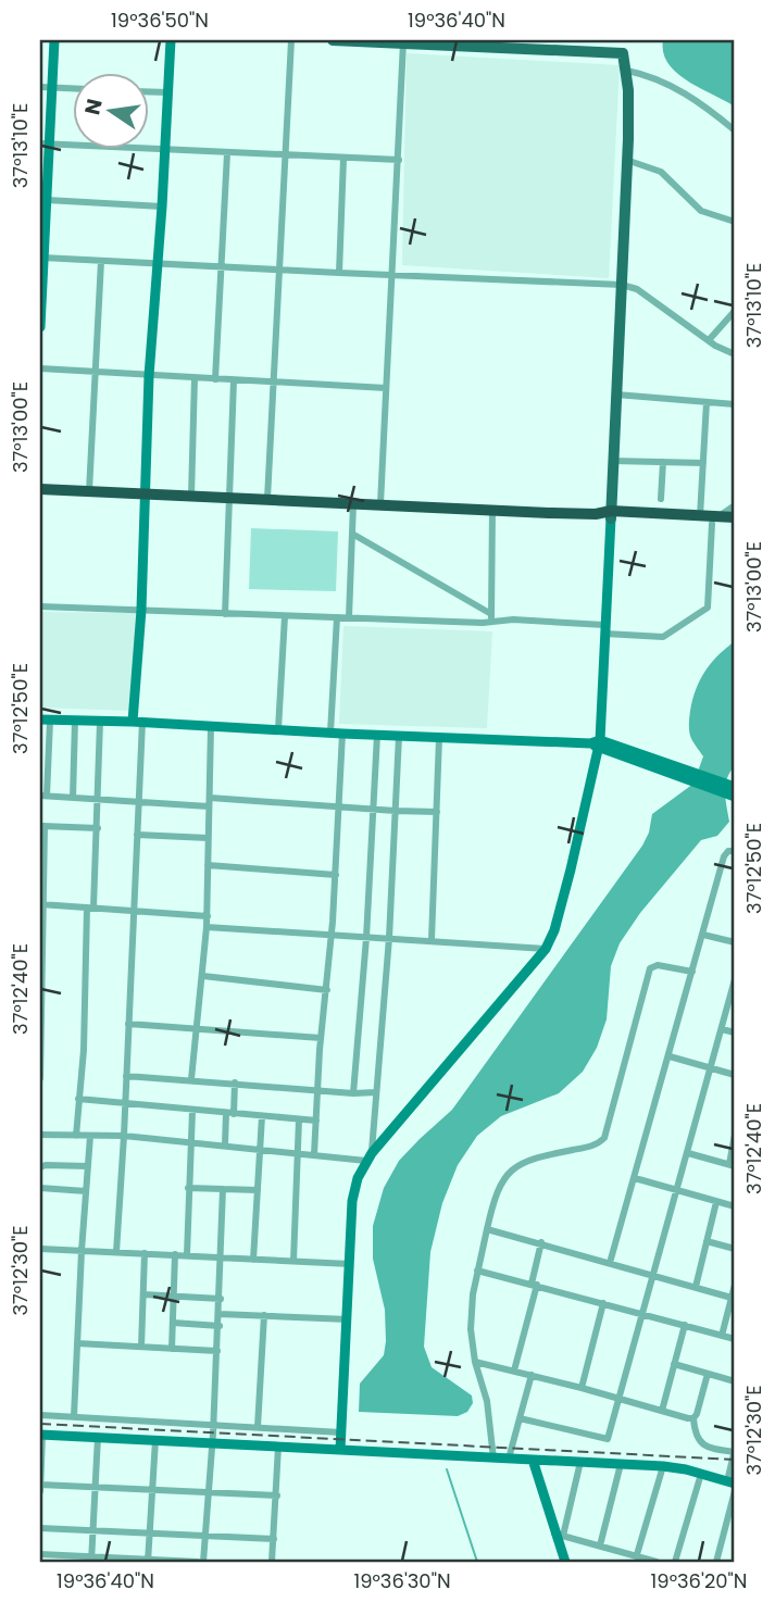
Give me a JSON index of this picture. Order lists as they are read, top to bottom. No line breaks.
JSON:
{"north":"left","coordinates":["19°36'50\"N","19°36'40\"N","37°13'10\"E","37°13'00\"E","37°12'50\"E","37°12'40\"E","37°12'30\"E","19°36'30\"N","19°36'20\"N"]}
